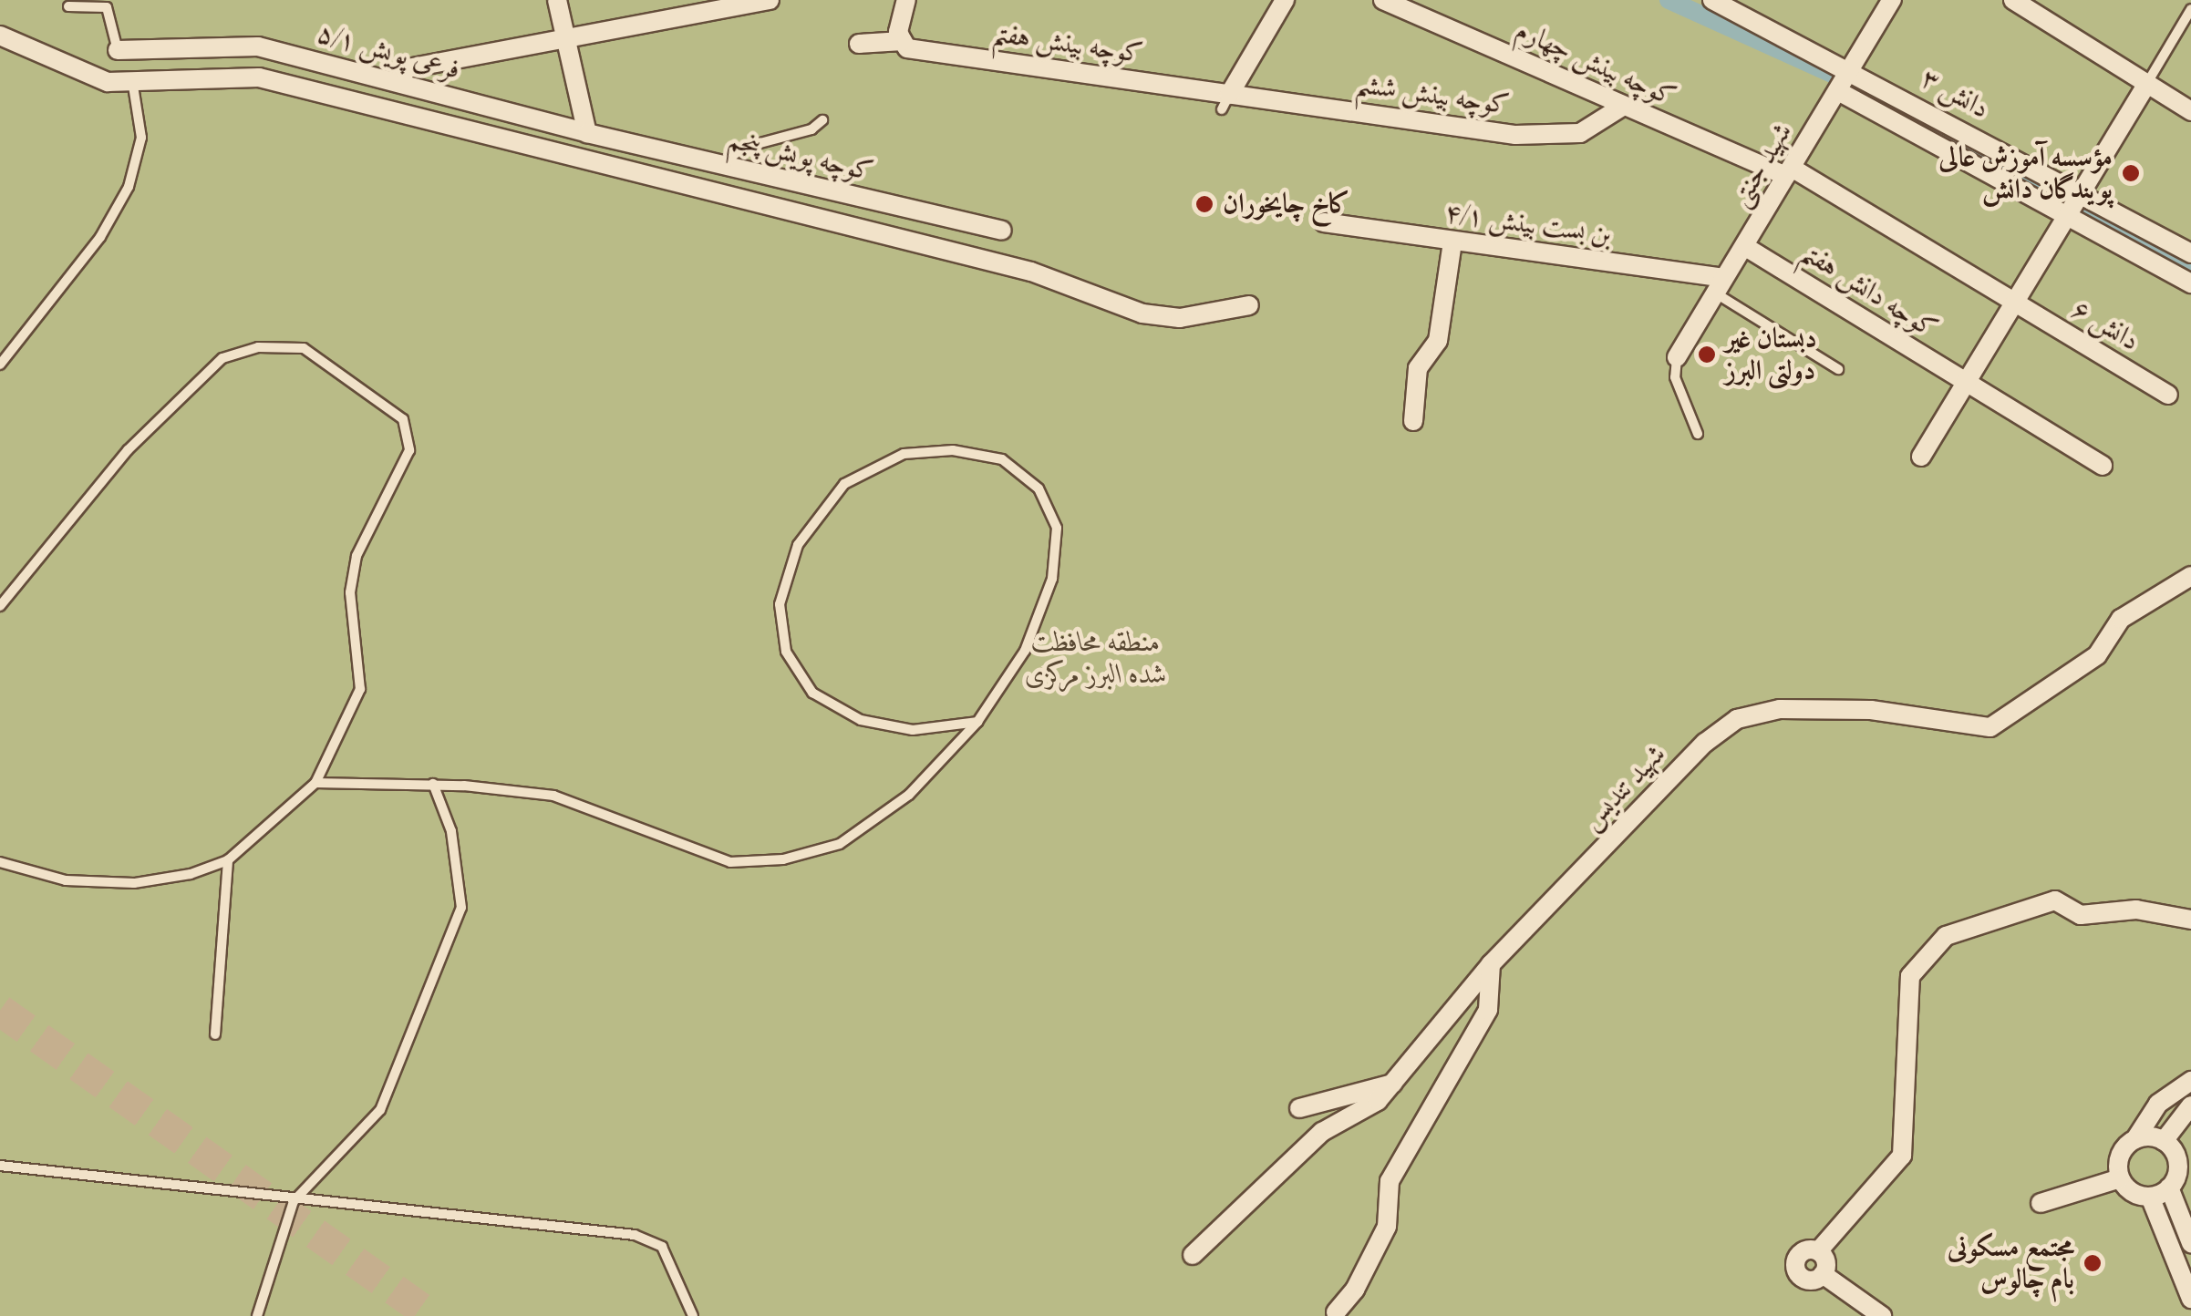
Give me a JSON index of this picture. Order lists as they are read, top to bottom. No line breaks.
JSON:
{"streets":{"street":["کوچه بینش هفتم","فرعی پویش ۵/۱","کوچه بینش چهارم","دانش ۳","کوچه بینش ششم","کوچه پویش پنجم","شهید جنتی","بن بست بینش ۴/۱","کوچه دانش هفتم","دانش ۶","شهید تندیس"]},"crossings":[["کوچه بینش هفتم","کوچه بینش ششم"],["فرعی پویش ۵/۱","کوچه پویش پنجم"],["کوچه بینش چهارم","کوچه بینش ششم"],["کوچه بینش چهارم","شهید جنتی"],["کوچه بینش چهارم","دانش ۶"],["دانش ۳","شهید جنتی"],["شهید جنتی","بن بست بینش ۴/۱"],["شهید جنتی","کوچه دانش هفتم"]],"parks":["منطقه محافظت شده البرز مرکزی"],"places":["مؤسسه آموزش عالی پویندگان دانش","کاخ چایخوران","دبستان غیر دولتی البرز","مجتمع مسکونی بام چالوس"]}
